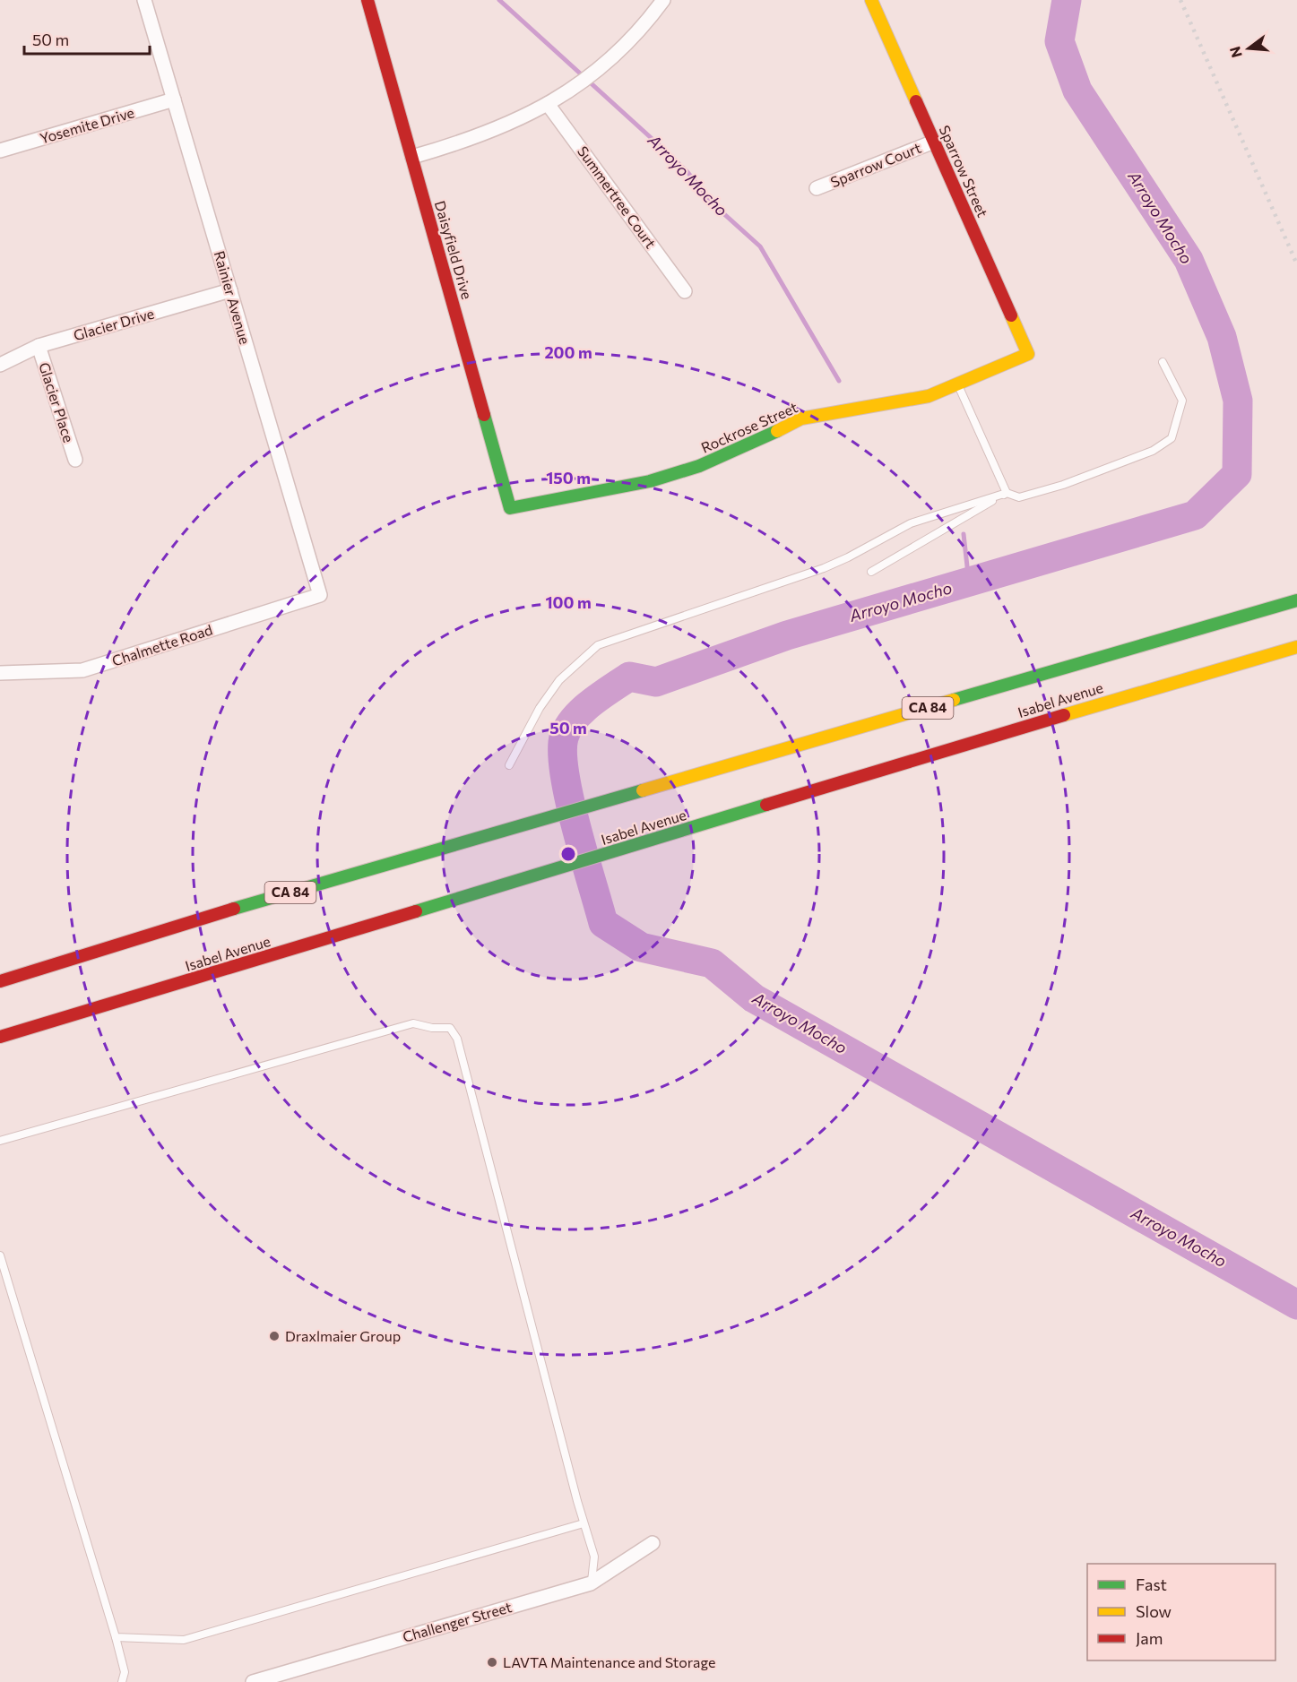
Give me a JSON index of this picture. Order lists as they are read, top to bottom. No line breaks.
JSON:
{"streets":{"main road":["Sparrow Street","Daisyfield Drive","Rockrose Street","Isabel Avenue","CA 84"],"street":["Yosemite Drive","Sparrow Court","Summertree Court","Rainier Avenue","Glacier Drive","Glacier Place","Chalmette Road","Challenger Street"]},"crossings":[["Yosemite Drive","Rainier Avenue"],["Sparrow Court","Sparrow Street"],["Sparrow Street","Rockrose Street"],["Daisyfield Drive","Rockrose Street"],["Rainier Avenue","Glacier Drive"],["Rainier Avenue","Chalmette Road"],["Glacier Drive","Glacier Place"]],"water":["Arroyo Mocho"],"places":["Draxlmaier Group","LAVTA Maintenance and Storage"],"legend":["Fast","Slow","Jam"],"scale_bar":"50 m","north":"left","rings":["200 m","150 m","100 m","50 m"]}
